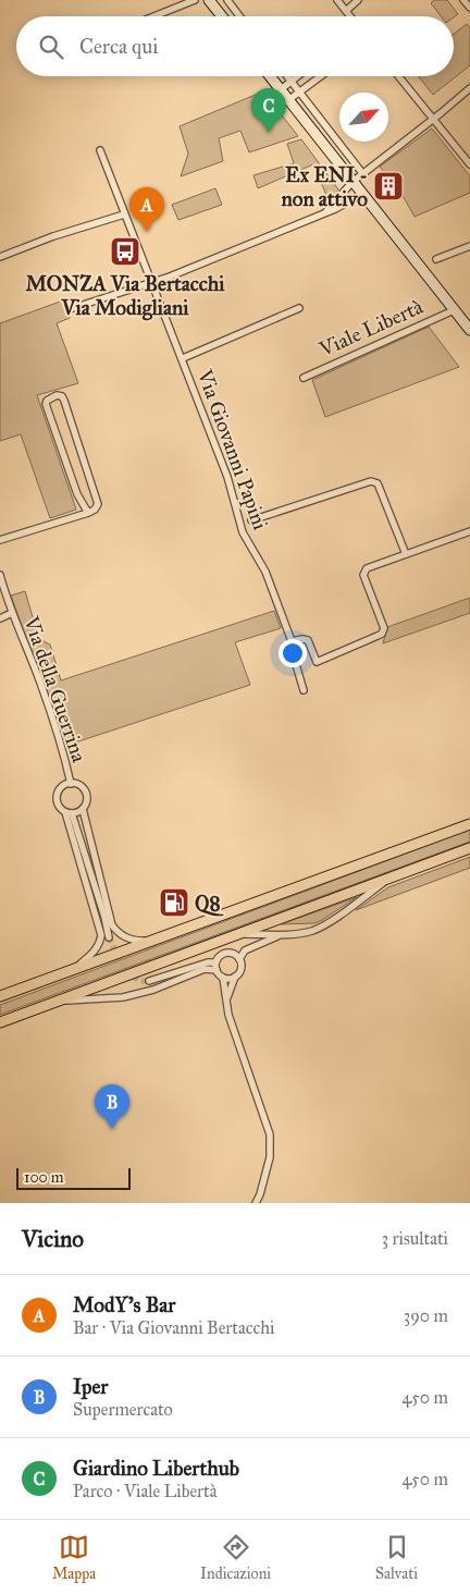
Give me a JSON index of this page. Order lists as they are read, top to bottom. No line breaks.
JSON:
{"streets":{"main road":["Viale Libertà"],"street":["Via Giovanni Papini","Via della Guerrina"]},"places":{"building":["Ex ENI - non attivo"],"bus stop":["MONZA Via Bertacchi Via Modigliani"],"fuel station":["Q8"]},"scale_bar":"100 m","north":"top right","page":{"search":"Cerca qui","pins":["C","A","B"],"scale":"100 m","heading":["Vicino","3 risultati"],"list":[{"mark":"A","name":"ModY's Bar","note":"Bar · Via Giovanni Bertacchi","value":"390 m"},{"mark":"B","name":"Iper","note":"Supermercato","value":"450 m"},{"mark":"C","name":"Giardino Liberthub","note":"Parco · Viale Libertà","value":"450 m"}],"nav":["Mappa","Indicazioni","Salvati"]}}
